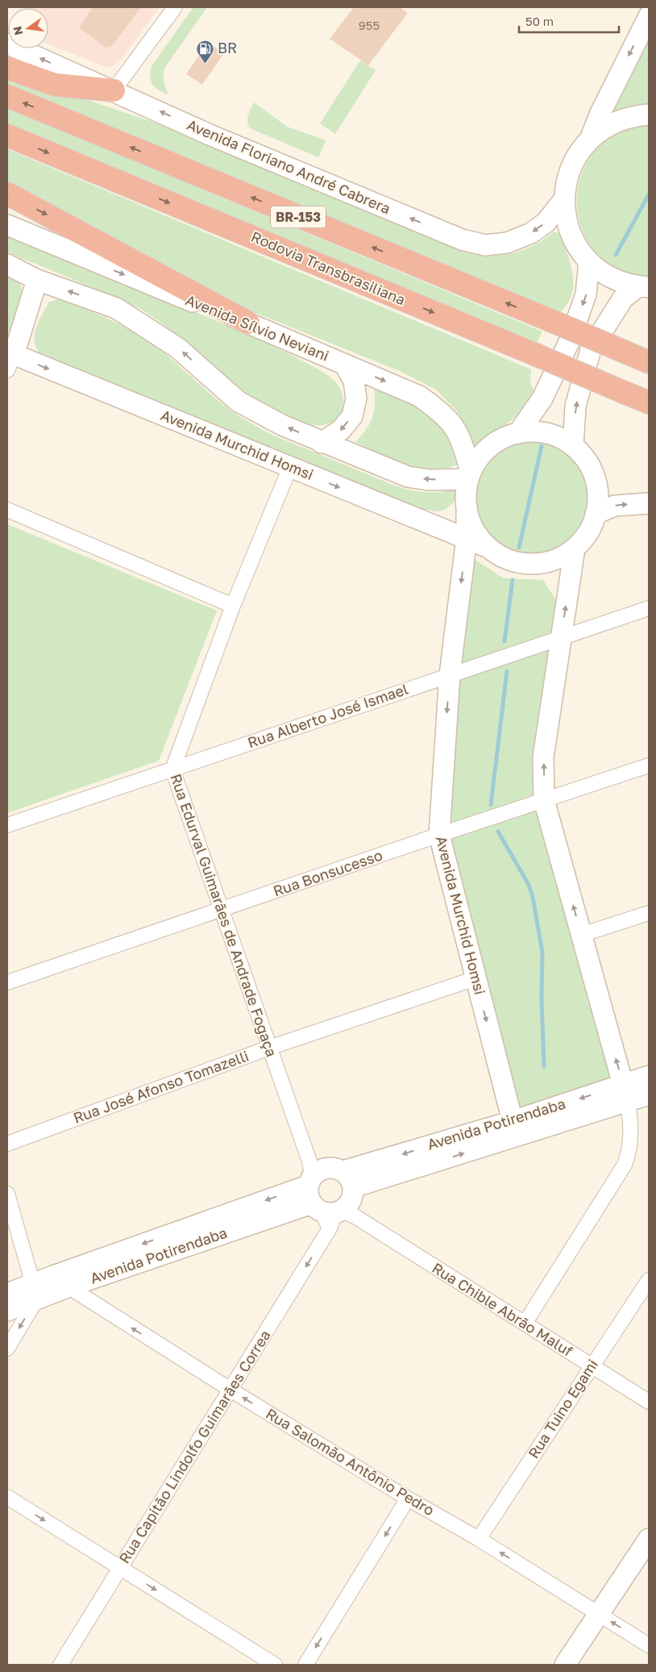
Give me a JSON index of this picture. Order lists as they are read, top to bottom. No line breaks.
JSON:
{"streets":{"highway":["BR-153","Rodovia Transbrasiliana"],"main road":["Avenida Floriano André Cabrera","Avenida Sílvio Neviani","Avenida Murchid Homsi","Avenida Potirendaba"],"street":["Rua Alberto José Ismael","Rua Bonsucesso","Rua Edurval Guimarães de Andrade Fogaça","Rua José Afonso Tomazelli","Rua Chible Abrão Maluf","Rua Tuino Egami","Rua Capitão Lindolfo Guimarães Correa","Rua Salomão Antônio Pedro"]},"crossings":[["Avenida Sílvio Neviani","Avenida Murchid Homsi"],["Avenida Murchid Homsi","Rua Alberto José Ismael"],["Avenida Murchid Homsi","Rua Bonsucesso"],["Avenida Murchid Homsi","Rua Edurval Guimarães de Andrade Fogaça"],["Avenida Murchid Homsi","Rua José Afonso Tomazelli"],["Avenida Murchid Homsi","Avenida Potirendaba"],["Rua Alberto José Ismael","Rua Edurval Guimarães de Andrade Fogaça"],["Rua Bonsucesso","Rua Edurval Guimarães de Andrade Fogaça"],["Rua Edurval Guimarães de Andrade Fogaça","Rua José Afonso Tomazelli"],["Rua Edurval Guimarães de Andrade Fogaça","Avenida Potirendaba"],["Rua Edurval Guimarães de Andrade Fogaça","Rua Chible Abrão Maluf"],["Rua Edurval Guimarães de Andrade Fogaça","Rua Capitão Lindolfo Guimarães Correa"],["Avenida Potirendaba","Rua Chible Abrão Maluf"],["Avenida Potirendaba","Rua Capitão Lindolfo Guimarães Correa"],["Avenida Potirendaba","Rua Salomão Antônio Pedro"],["Rua Chible Abrão Maluf","Rua Tuino Egami"],["Rua Chible Abrão Maluf","Rua Capitão Lindolfo Guimarães Correa"],["Rua Tuino Egami","Rua Salomão Antônio Pedro"],["Rua Capitão Lindolfo Guimarães Correa","Rua Salomão Antônio Pedro"]],"one_way":["Avenida Floriano André Cabrera","Rua Capitão Lindolfo Guimarães Correa","Rua Salomão Antônio Pedro"],"places":{"fuel station":["BR"]},"house_numbers":["955"],"scale_bar":"50 m","north":"left"}
